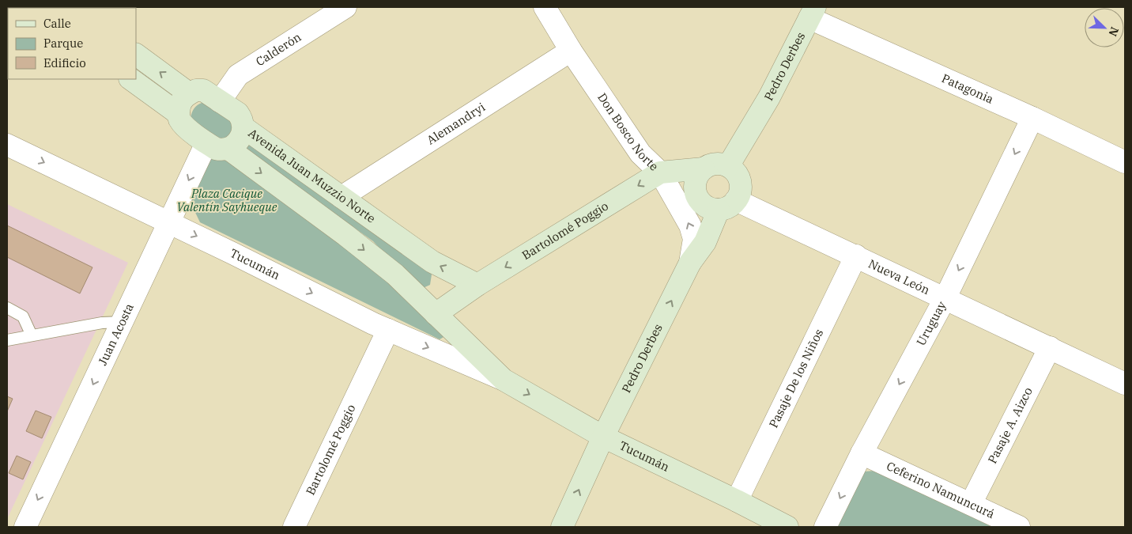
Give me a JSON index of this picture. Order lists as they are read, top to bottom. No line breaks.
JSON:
{"streets":{"main road":["Pedro Derbes","Avenida Juan Muzzio Norte","Bartolomé Poggio","Tucumán"],"street":["Calderón","Patagonia","Alemandryi","Don Bosco Norte","Nueva León","Uruguay","Juan Acosta","Pasaje De los Niños","Pasaje A. Aizco","Ceferino Namuncurá"]},"crossings":[["Calderón","Avenida Juan Muzzio Norte"],["Calderón","Juan Acosta"],["Pedro Derbes","Patagonia"],["Pedro Derbes","Don Bosco Norte"],["Pedro Derbes","Bartolomé Poggio"],["Pedro Derbes","Tucumán"],["Pedro Derbes","Nueva León"],["Patagonia","Uruguay"],["Alemandryi","Don Bosco Norte"],["Alemandryi","Avenida Juan Muzzio Norte"],["Don Bosco Norte","Bartolomé Poggio"],["Avenida Juan Muzzio Norte","Bartolomé Poggio"],["Avenida Juan Muzzio Norte","Juan Acosta"],["Bartolomé Poggio","Tucumán"],["Bartolomé Poggio","Nueva León"],["Tucumán","Juan Acosta"],["Tucumán","Pasaje De los Niños"],["Nueva León","Uruguay"],["Nueva León","Pasaje De los Niños"],["Nueva León","Pasaje A. Aizco"],["Uruguay","Ceferino Namuncurá"],["Pasaje A. Aizco","Ceferino Namuncurá"]],"one_way":["Pedro Derbes","Bartolomé Poggio","Tucumán","Uruguay","Juan Acosta"],"parks":["Plaza Cacique Valentín Sayhueque"],"legend":["Calle","Parque","Edificio"],"north":"bottom right"}
